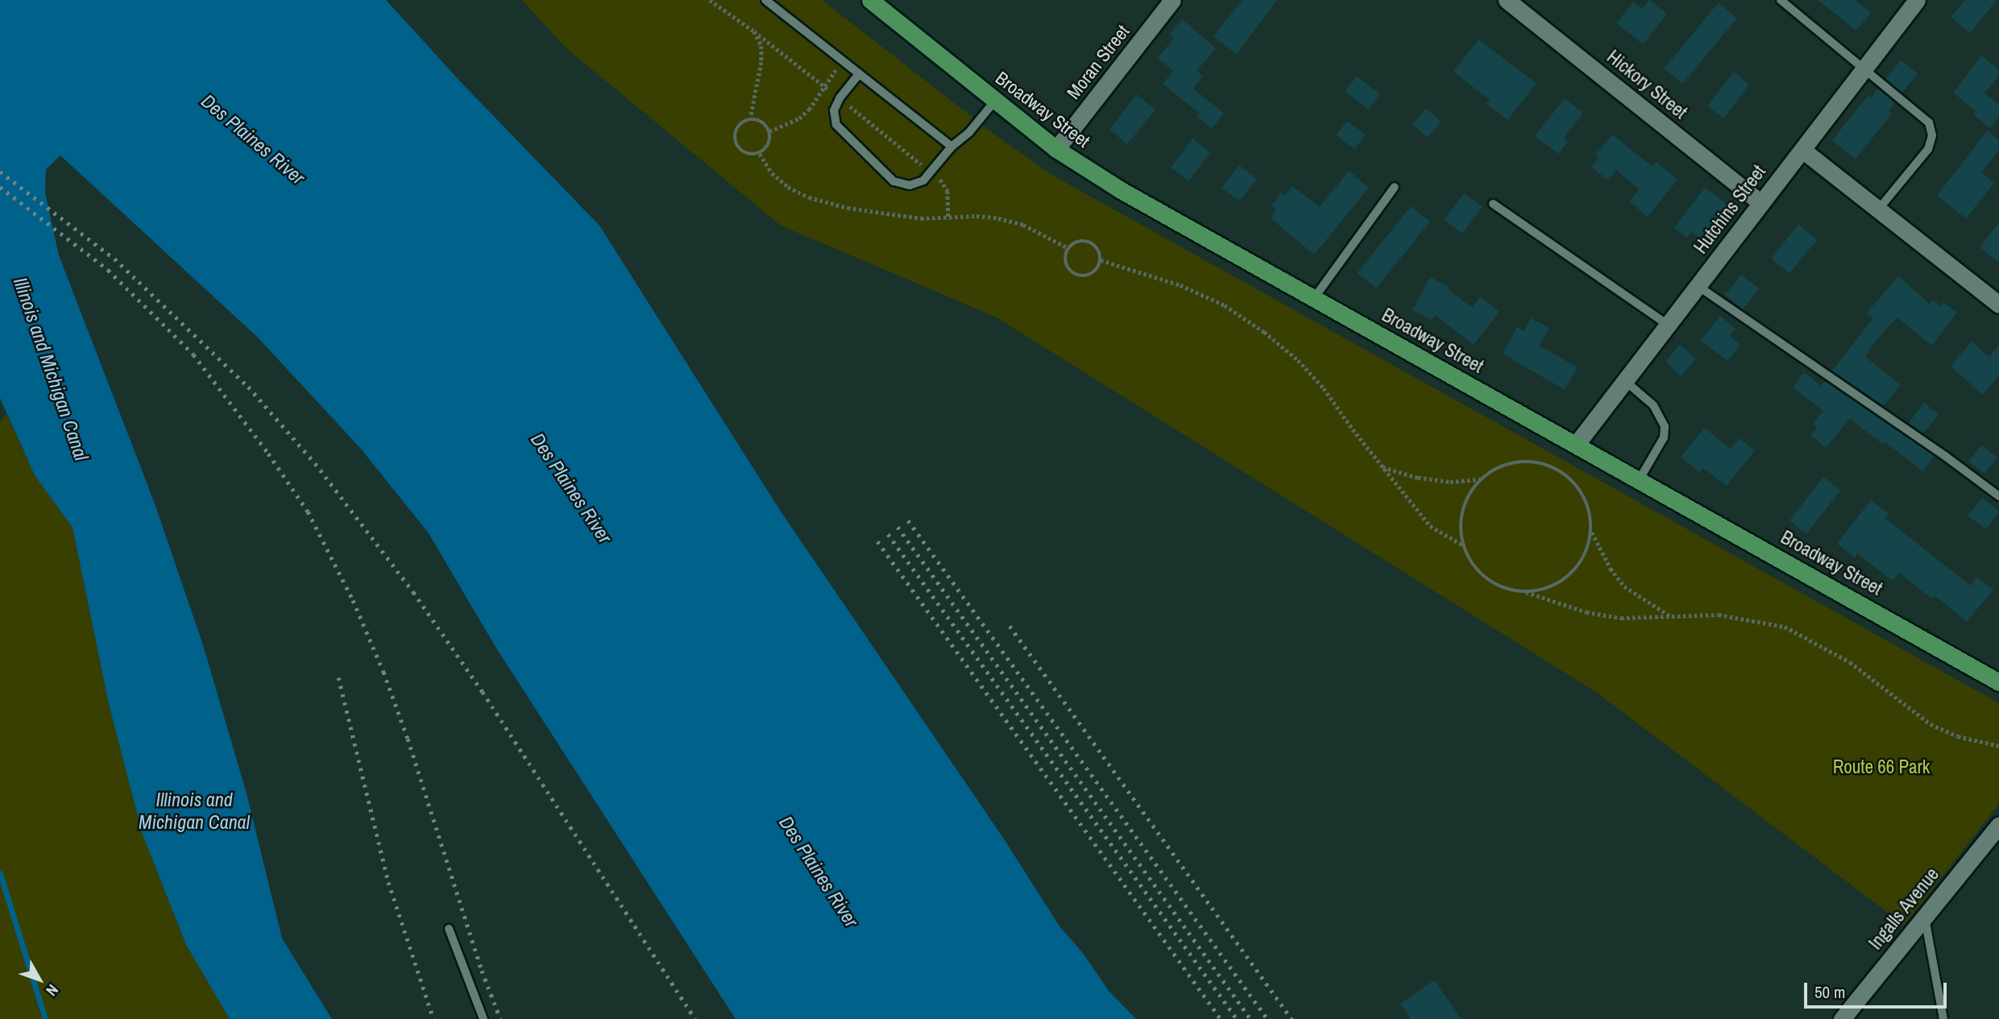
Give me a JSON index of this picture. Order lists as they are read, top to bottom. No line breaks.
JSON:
{"streets":{"main road":["Broadway Street"],"street":["Moran Street","Hickory Street","Hutchins Street","Ingalls Avenue"]},"crossings":[["Moran Street","Broadway Street"],["Hickory Street","Hutchins Street"],["Broadway Street","Hutchins Street"]],"water":["Des Plaines River","Illinois and Michigan Canal"],"parks":["Route 66 Park"],"scale_bar":"50 m","north":"bottom right"}
